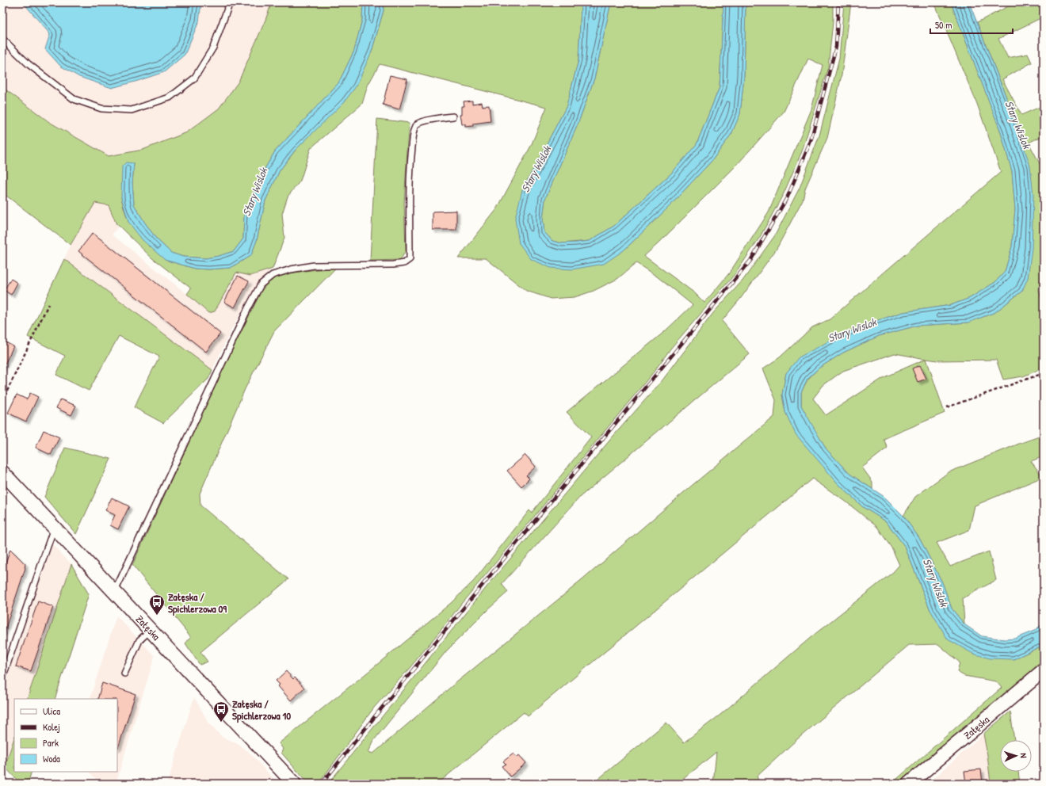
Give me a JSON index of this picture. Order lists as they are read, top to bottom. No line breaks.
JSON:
{"streets":{"street":["Załęska"]},"water":["Stary Wislok"],"places":{"bus stop":["Załęska / Spichlerzowa 09","Załęska / Spichlerzowa 10"]},"legend":["Ulica","Kolej","Park","Woda"],"scale_bar":"50 m","north":"right"}
